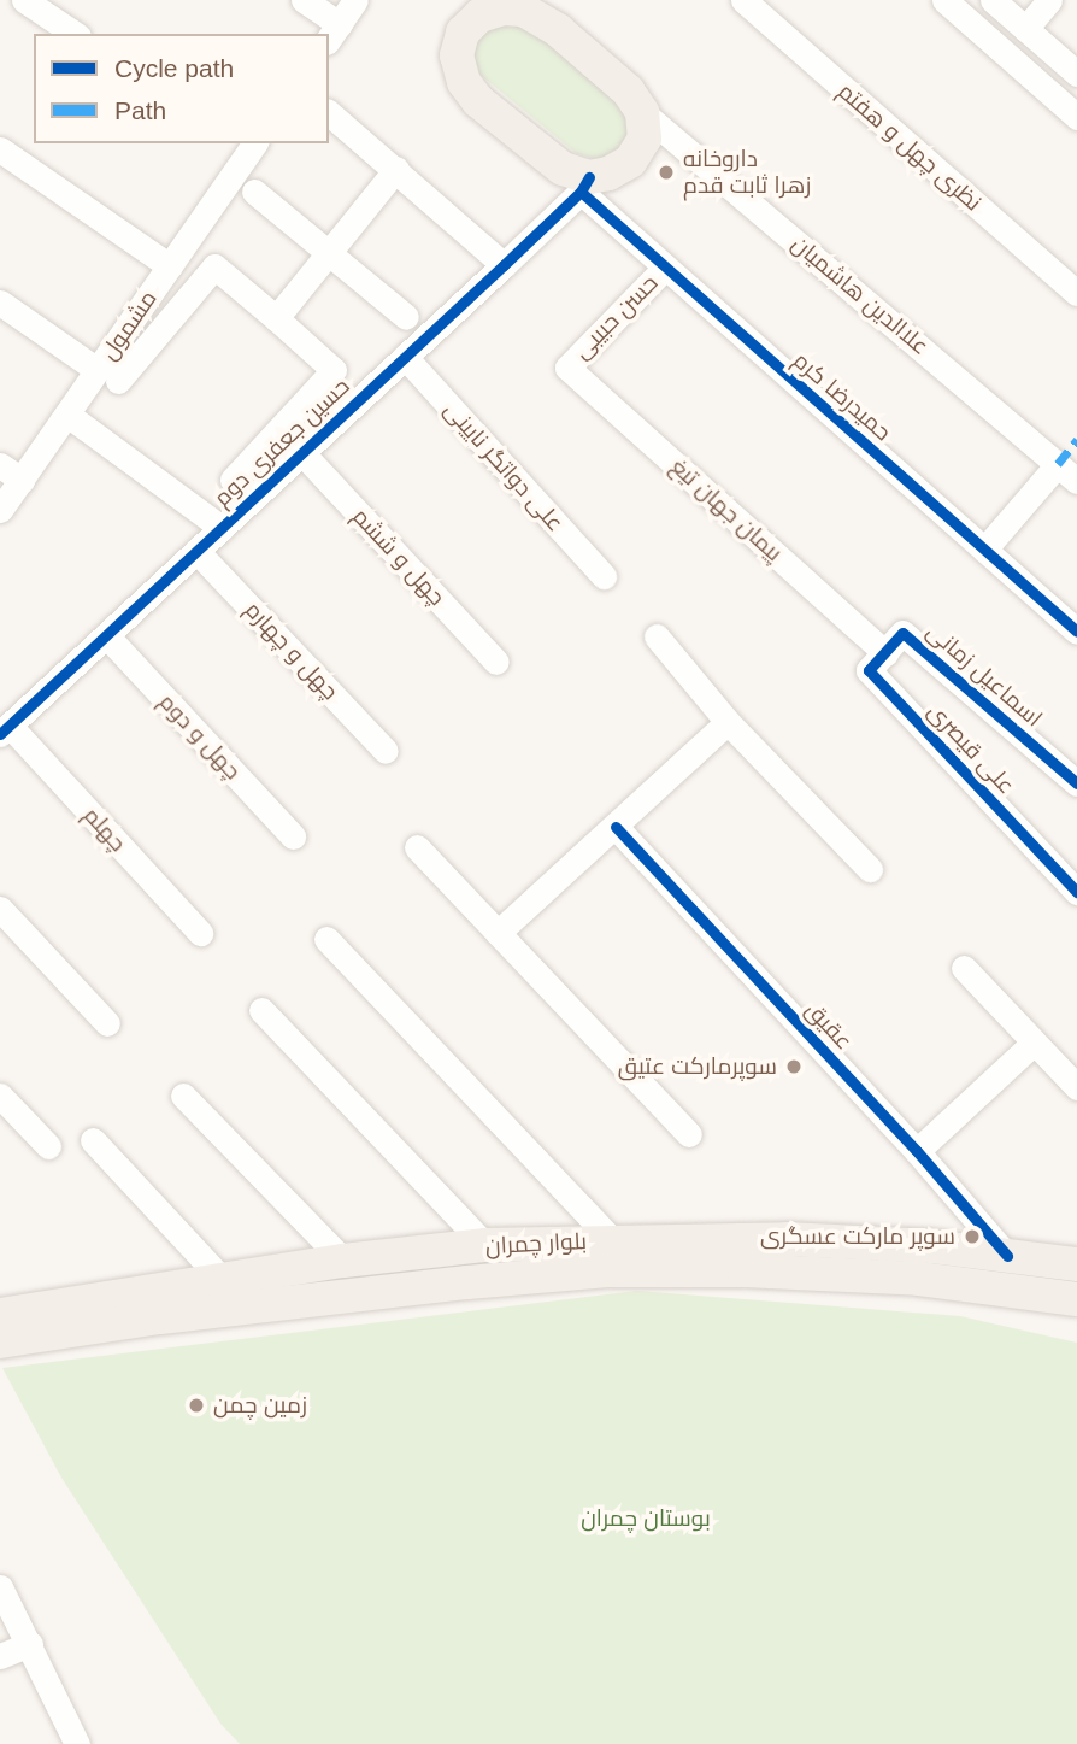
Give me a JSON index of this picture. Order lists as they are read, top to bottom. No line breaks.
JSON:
{"streets":{"main road":["بلوار چمران"],"street":["نظری چهل و هفتم","علاالدین هاشمیان","حسن حبیبی","مشمول","حمیدرضا کرم","حسین جعفری دوم","علی دواتگر نایینی","پیمان جهان تیغ","چهل و ششم","چهل و چهارم","اسماعیل زمانی","چهل و دوم","علی قیصری","چهلم","عقیق"]},"crossings":[["حسن حبیبی","حمیدرضا کرم"],["حسن حبیبی","پیمان جهان تیغ"],["حمیدرضا کرم","حسین جعفری دوم"],["حسین جعفری دوم","علی دواتگر نایینی"],["حسین جعفری دوم","چهل و ششم"],["حسین جعفری دوم","چهل و چهارم"],["حسین جعفری دوم","چهل و دوم"],["حسین جعفری دوم","چهلم"],["پیمان جهان تیغ","اسماعیل زمانی"],["پیمان جهان تیغ","علی قیصری"],["اسماعیل زمانی","علی قیصری"],["عقیق","بلوار چمران"]],"parks":["بوستان چمران"],"places":["داروخانه زهرا ثابت قدم","سوپرمارکت عتیق","سوپر مارکت عسگری","زمین چمن"],"legend":["Cycle path","Path"]}
